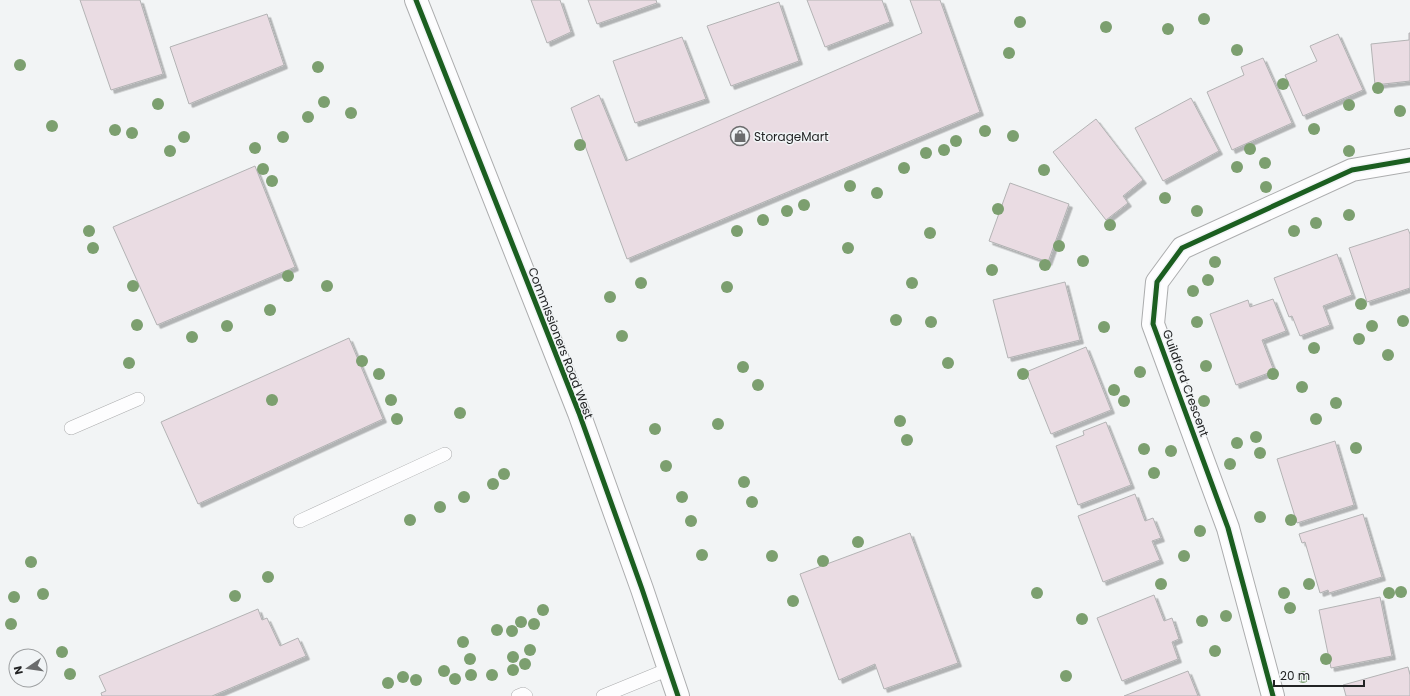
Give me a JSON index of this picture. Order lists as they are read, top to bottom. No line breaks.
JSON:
{"streets":{"main road":["Commissioners Road West","Guildford Crescent"]},"places":{"shop":["StorageMart"]},"scale_bar":"20 m","north":"left"}
